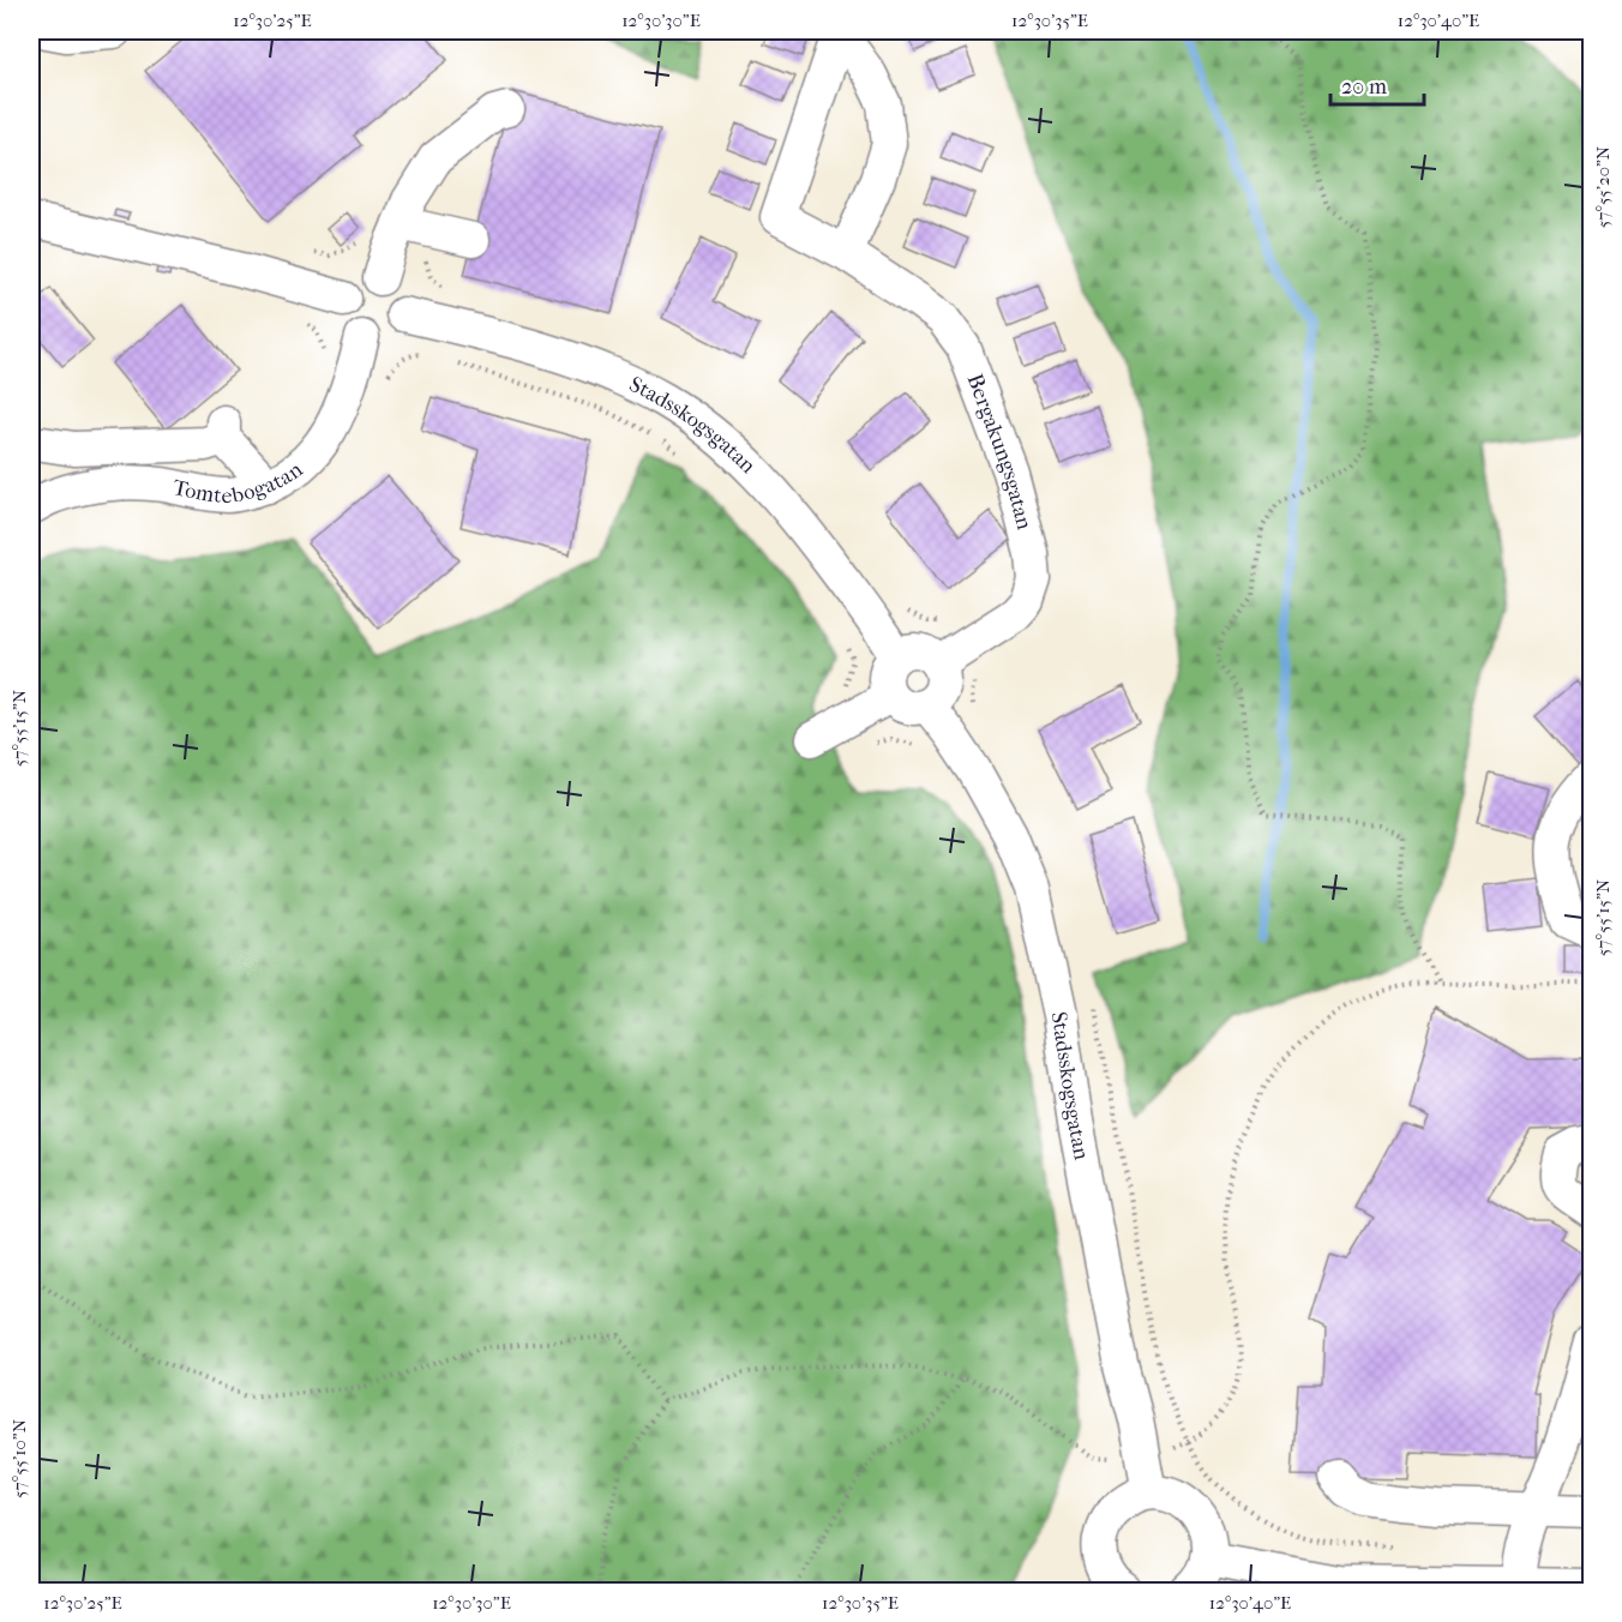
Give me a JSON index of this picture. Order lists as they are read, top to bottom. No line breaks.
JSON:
{"streets":{"street":["Stadsskogsgatan","Bergakungsgatan","Tomtebogatan"]},"crossings":[["Stadsskogsgatan","Bergakungsgatan"],["Stadsskogsgatan","Tomtebogatan"]],"scale_bar":"20 m","coordinates":["12°30'25\"E","12°30'30\"E","12°30'35\"E","12°30'40\"E","57°55'20\"N","57°55'15\"N","57°55'10\"N"]}
